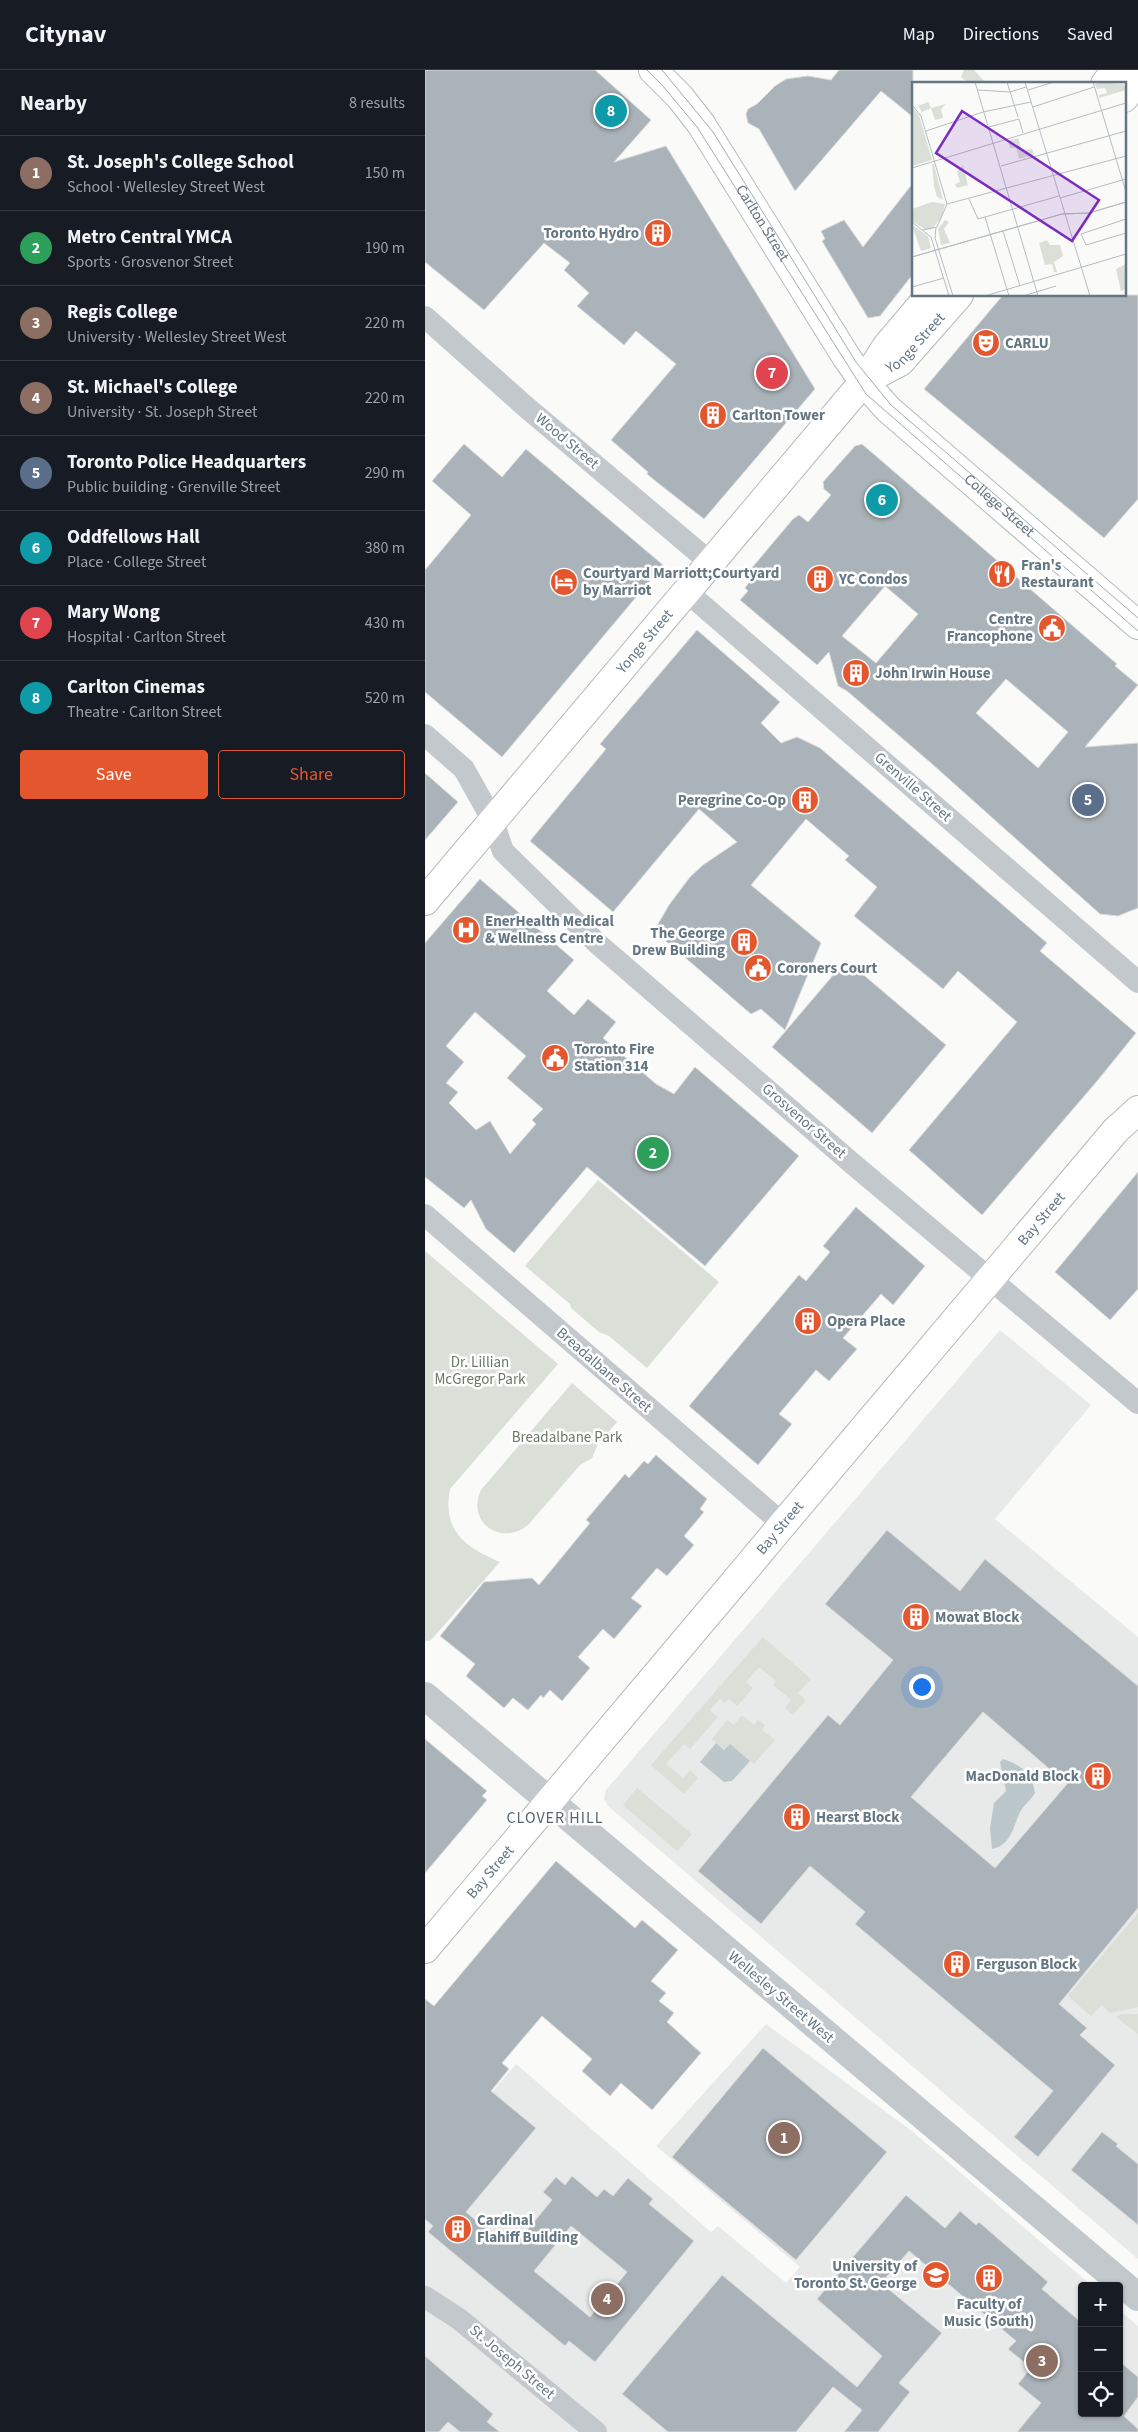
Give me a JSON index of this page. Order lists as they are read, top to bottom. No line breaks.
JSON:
{"streets":{"main road":["Carlton Street","Yonge Street","College Street","Bay Street"],"street":["Wood Street","Grenville Street","Grosvenor Street","Breadalbane Street","Wellesley Street West","St. Joseph Street"]},"crossings":[["Carlton Street","Yonge Street"],["Carlton Street","College Street"],["Yonge Street","Wood Street"],["Yonge Street","College Street"],["Yonge Street","Grenville Street"],["Yonge Street","Grosvenor Street"],["Grosvenor Street","Bay Street"],["Bay Street","Breadalbane Street"],["Bay Street","Wellesley Street West"]],"districts":["CLOVER HILL"],"parks":["Dr. Lillian McGregor Park","Breadalbane Park"],"places":{"building":["Toronto Hydro","Carlton Tower","YC Condos","John Irwin House","Peregrine Co-Op","The George Drew Building","Opera Place","Mowat Block","MacDonald Block","Hearst Block","Ferguson Block","Cardinal Flahiff Building","Faculty of Music (South)"],"theatre":["CARLU"],"restaurant":["Fran's Restaurant"],"hotel":["Courtyard Marriott;Courtyard by Marriot"],"public building":["Centre Francophone","Coroners Court","Toronto Fire Station 314"],"hospital":["EnerHealth Medical & Wellness Centre"],"school or university":["University of Toronto St. George"]},"page":{"header":"Citynav","nav":["Map","Directions","Saved"],"heading":["Nearby","8 results"],"pins":["8","7","6","5","2","1","4","3"],"list":[{"mark":"1","name":"St. Joseph's College School","note":"School · Wellesley Street West","value":"150 m"},{"mark":"2","name":"Metro Central YMCA","note":"Sports · Grosvenor Street","value":"190 m"},{"mark":"3","name":"Regis College","note":"University · Wellesley Street West","value":"220 m"},{"mark":"4","name":"St. Michael's College","note":"University · St. Joseph Street","value":"220 m"},{"mark":"5","name":"Toronto Police Headquarters","note":"Public building · Grenville Street","value":"290 m"},{"mark":"6","name":"Oddfellows Hall","note":"Place · College Street","value":"380 m"},{"mark":"7","name":"Mary Wong","note":"Hospital · Carlton Street","value":"430 m"},{"mark":"8","name":"Carlton Cinemas","note":"Theatre · Carlton Street","value":"520 m"}],"buttons":["Save","Share"],"map_buttons":["+","−"]}}
